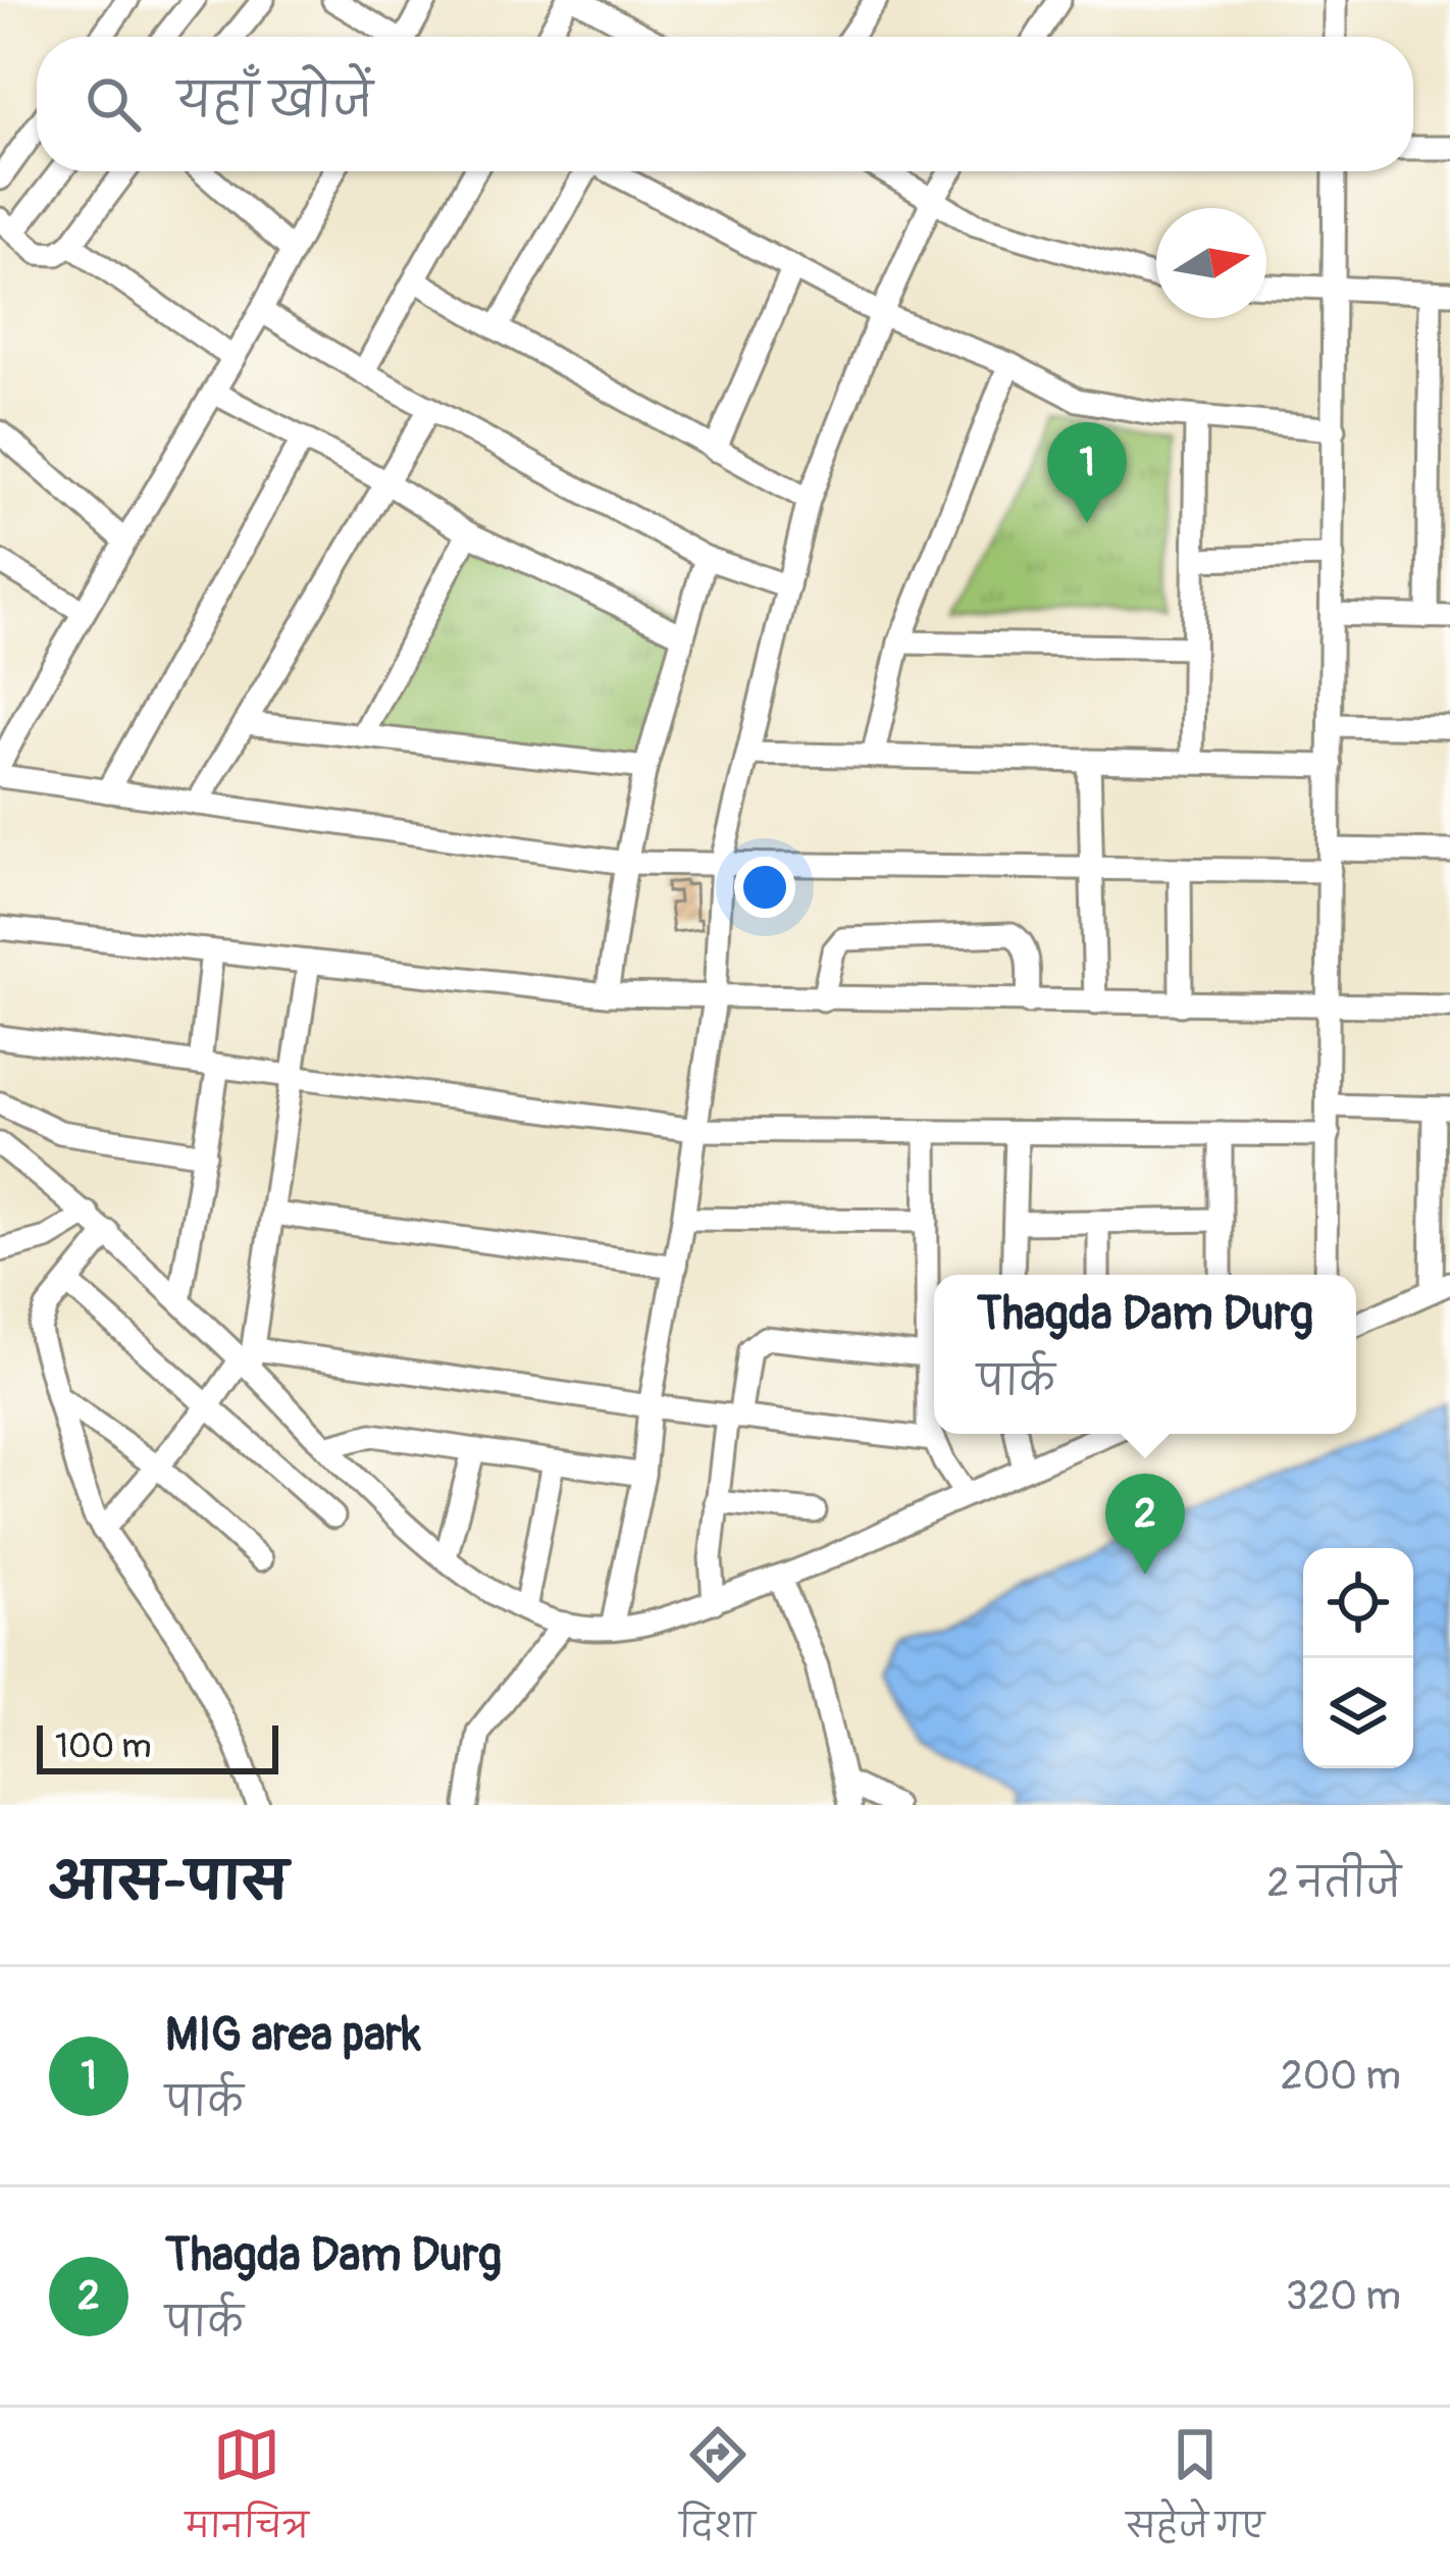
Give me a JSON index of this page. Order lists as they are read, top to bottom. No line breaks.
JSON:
{"scale_bar":"100 m","north":"right","page":{"search":"यहाँ खोजें","pins":["1","2"],"popup":["Thagda Dam Durg","पार्क"],"scale":"100 m","heading":["आस-पास","2 नतीजे"],"list":[{"mark":"1","name":"MIG area park","note":"पार्क","value":"200 m"},{"mark":"2","name":"Thagda Dam Durg","note":"पार्क","value":"320 m"}],"nav":["मानचित्र","दिशा","सहेजे गए"]}}
